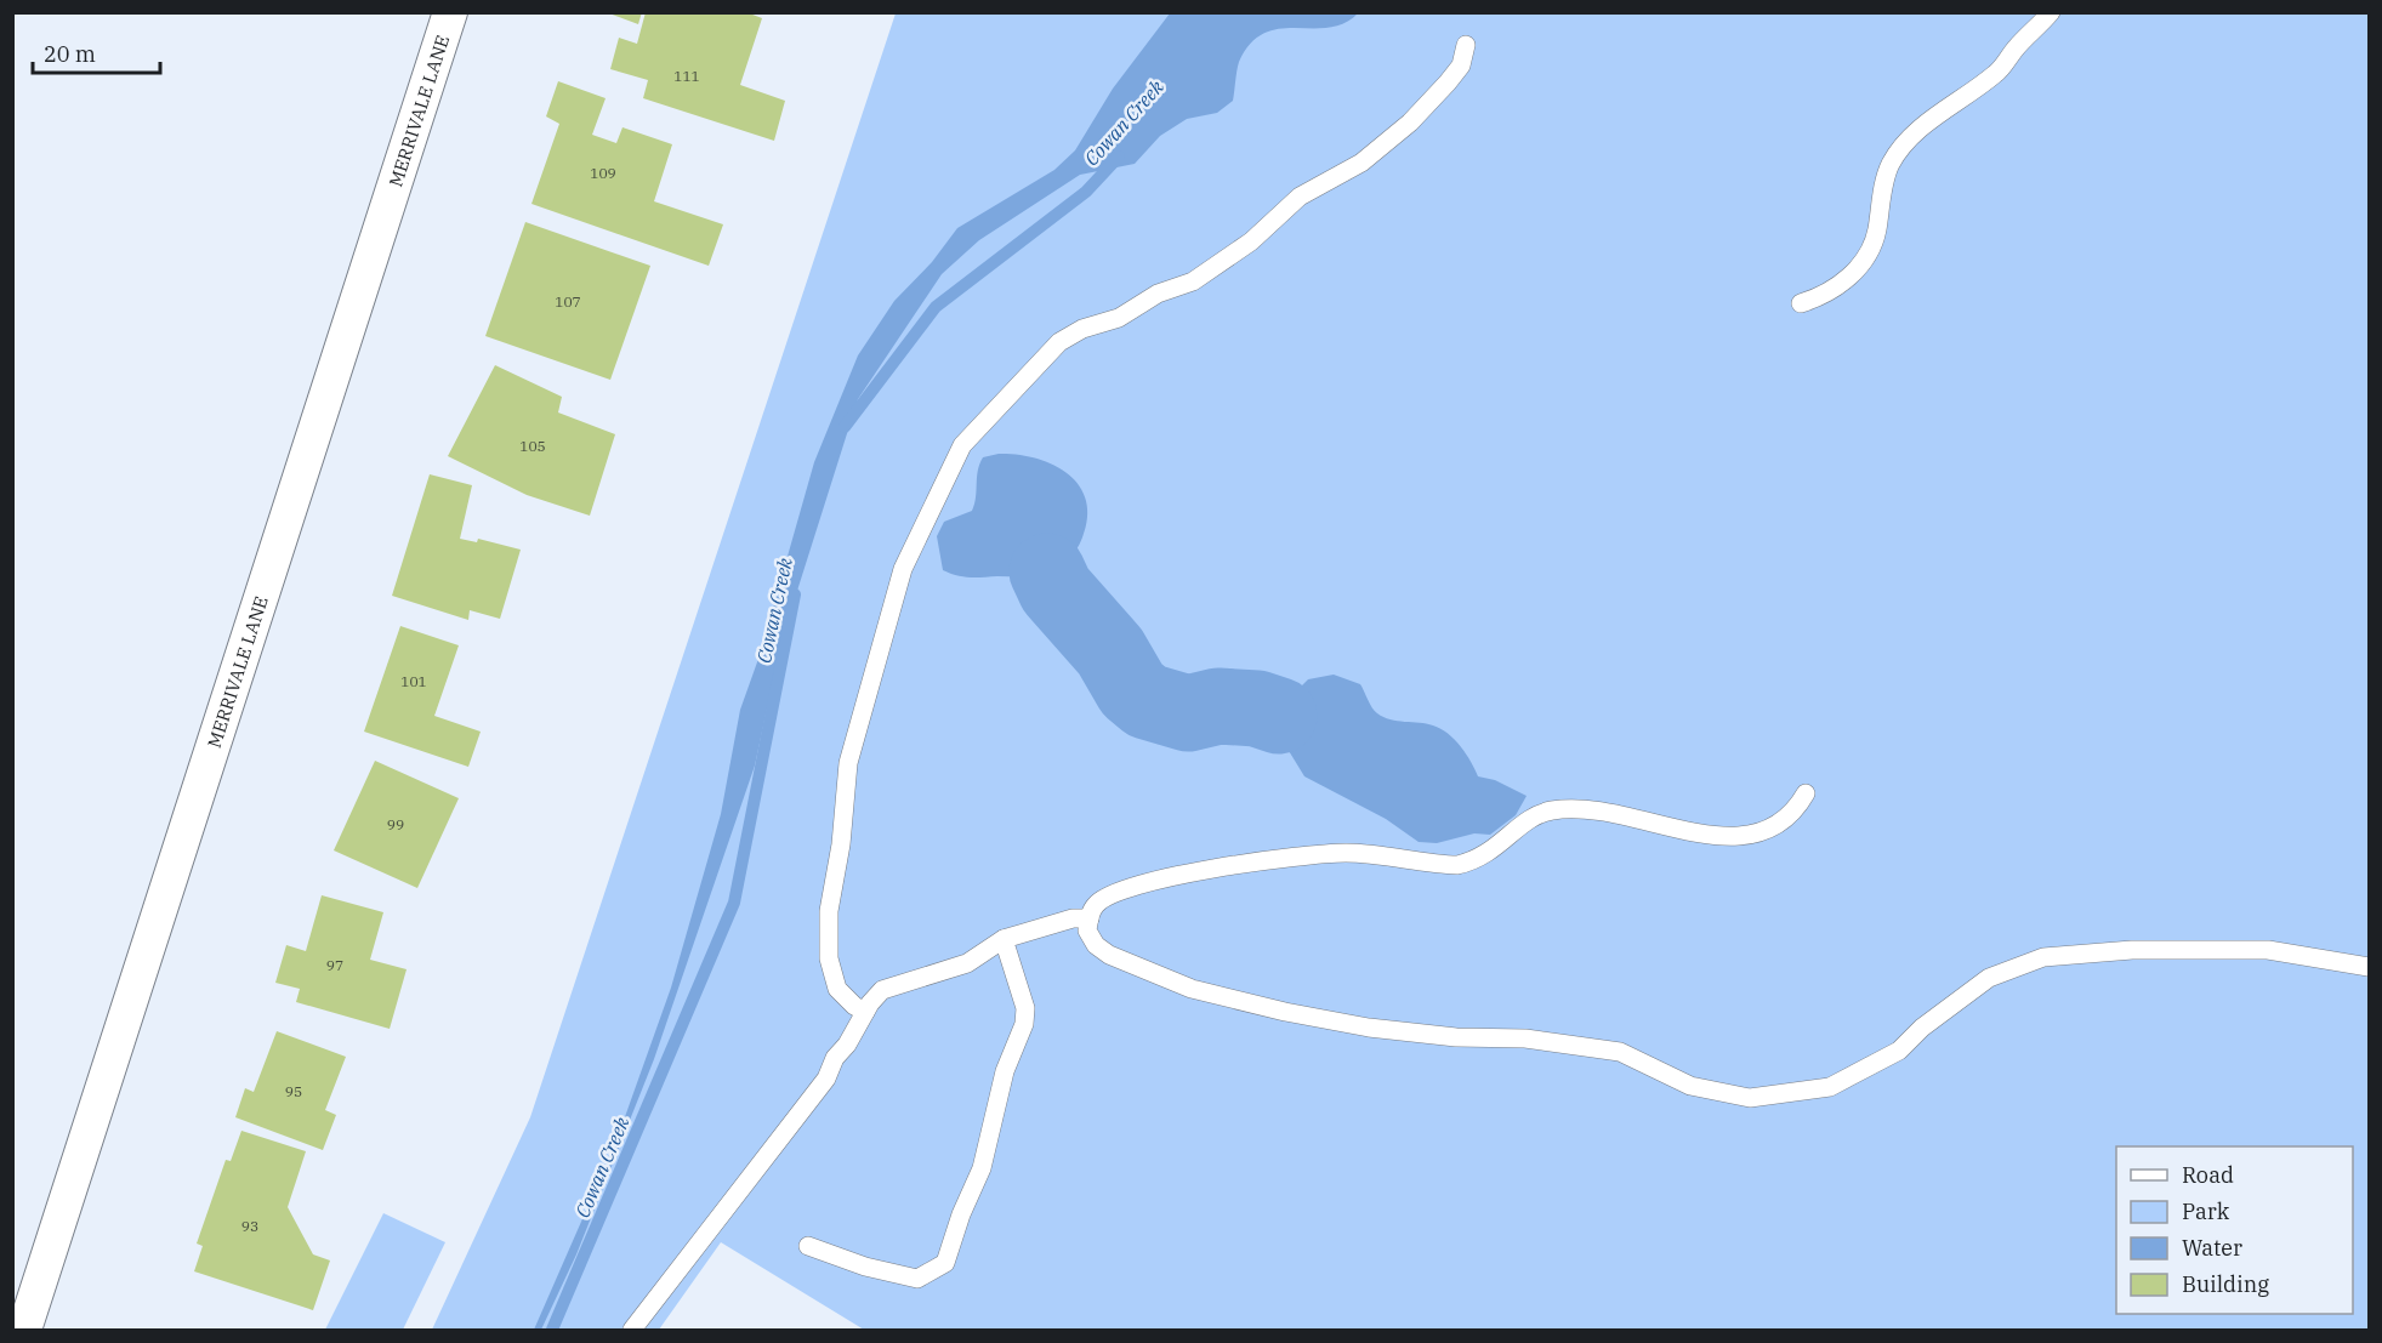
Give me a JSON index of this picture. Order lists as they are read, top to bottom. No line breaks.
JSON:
{"streets":{"street":["MERRIVALE LANE"]},"water":["Cowan Creek"],"house_numbers":["111","109","107","105","101","99","97","95","93"],"legend":["Road","Park","Water","Building"],"scale_bar":"20 m"}
